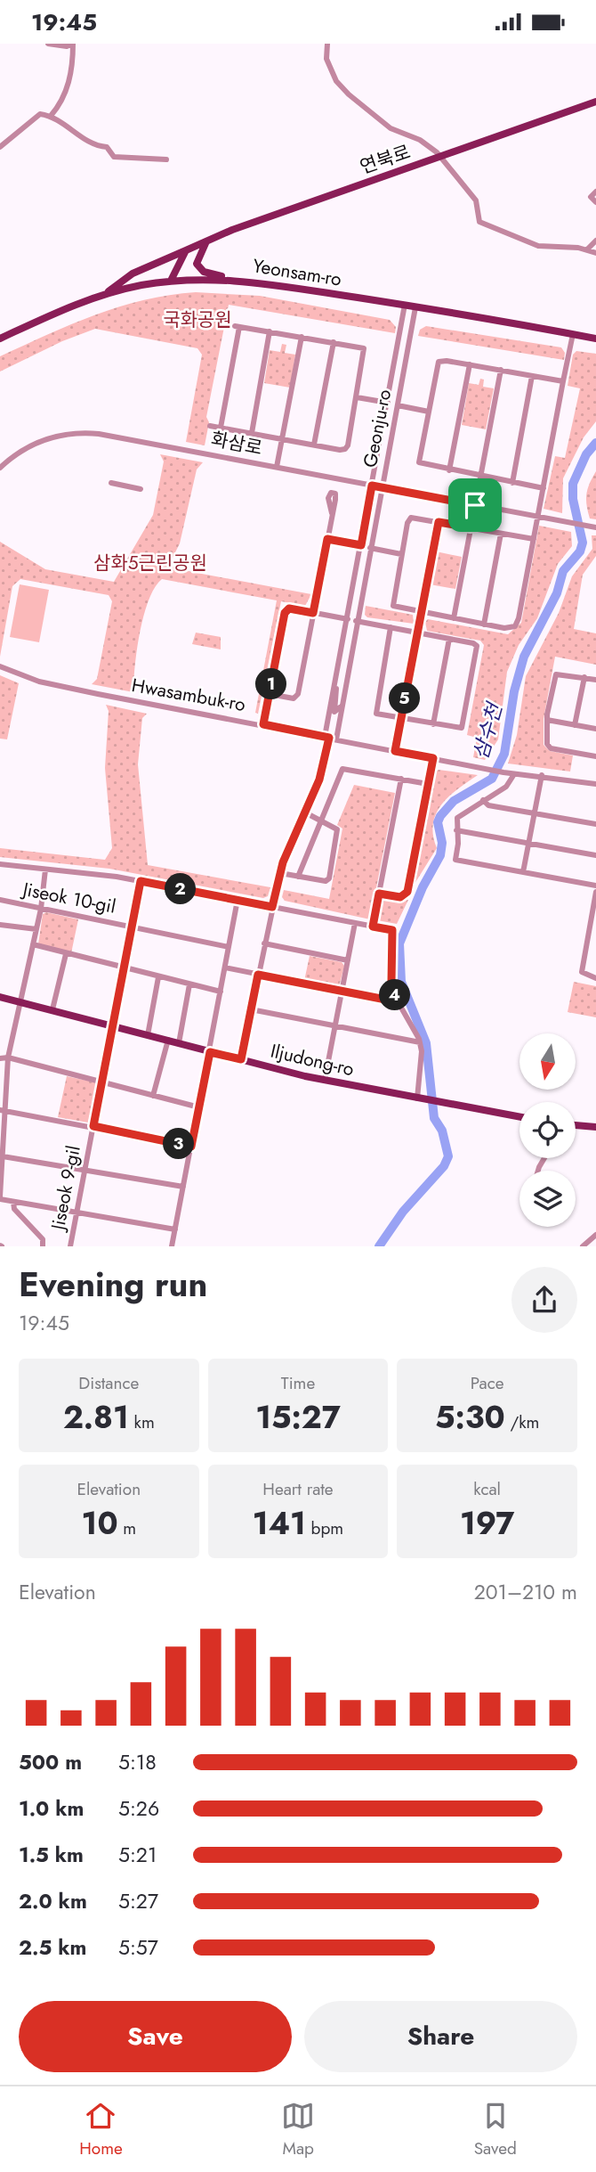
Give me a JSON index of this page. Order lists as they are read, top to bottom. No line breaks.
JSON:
{"streets":{"main road":["연북로","Yeonsam-ro","Iljudong-ro"],"street":["Geonju-ro","화삼로","Hwasambuk-ro","Jiseok 10-gil","Jiseok 9-gil"]},"crossings":[["연북로","Yeonsam-ro"],["Yeonsam-ro","Geonju-ro"],["Geonju-ro","화삼로"],["Geonju-ro","Hwasambuk-ro"],["Geonju-ro","Iljudong-ro"],["Jiseok 10-gil","Iljudong-ro"],["Jiseok 10-gil","Jiseok 9-gil"],["Iljudong-ro","Jiseok 9-gil"]],"water":["삼수천"],"parks":["국화공원","삼화5근린공원"],"north":"bottom","page":{"status":"19:45","pins":["1","5","2","4","3"],"heading":["Evening run","19:45"],"stats":[["Distance","2.81 km"],["Time","15:27"],["Pace","5:30 /km"],["Elevation","10 m"],["Heart rate","141 bpm"],["kcal","197"]],"chart":["Elevation","201–210 m"],"list":[{"name":"500 m","note":"5:18"},{"name":"1.0 km","note":"5:26"},{"name":"1.5 km","note":"5:21"},{"name":"2.0 km","note":"5:27"},{"name":"2.5 km","note":"5:57"}],"buttons":["Save","Share"],"tabs":["Home","Map","Saved"]}}
